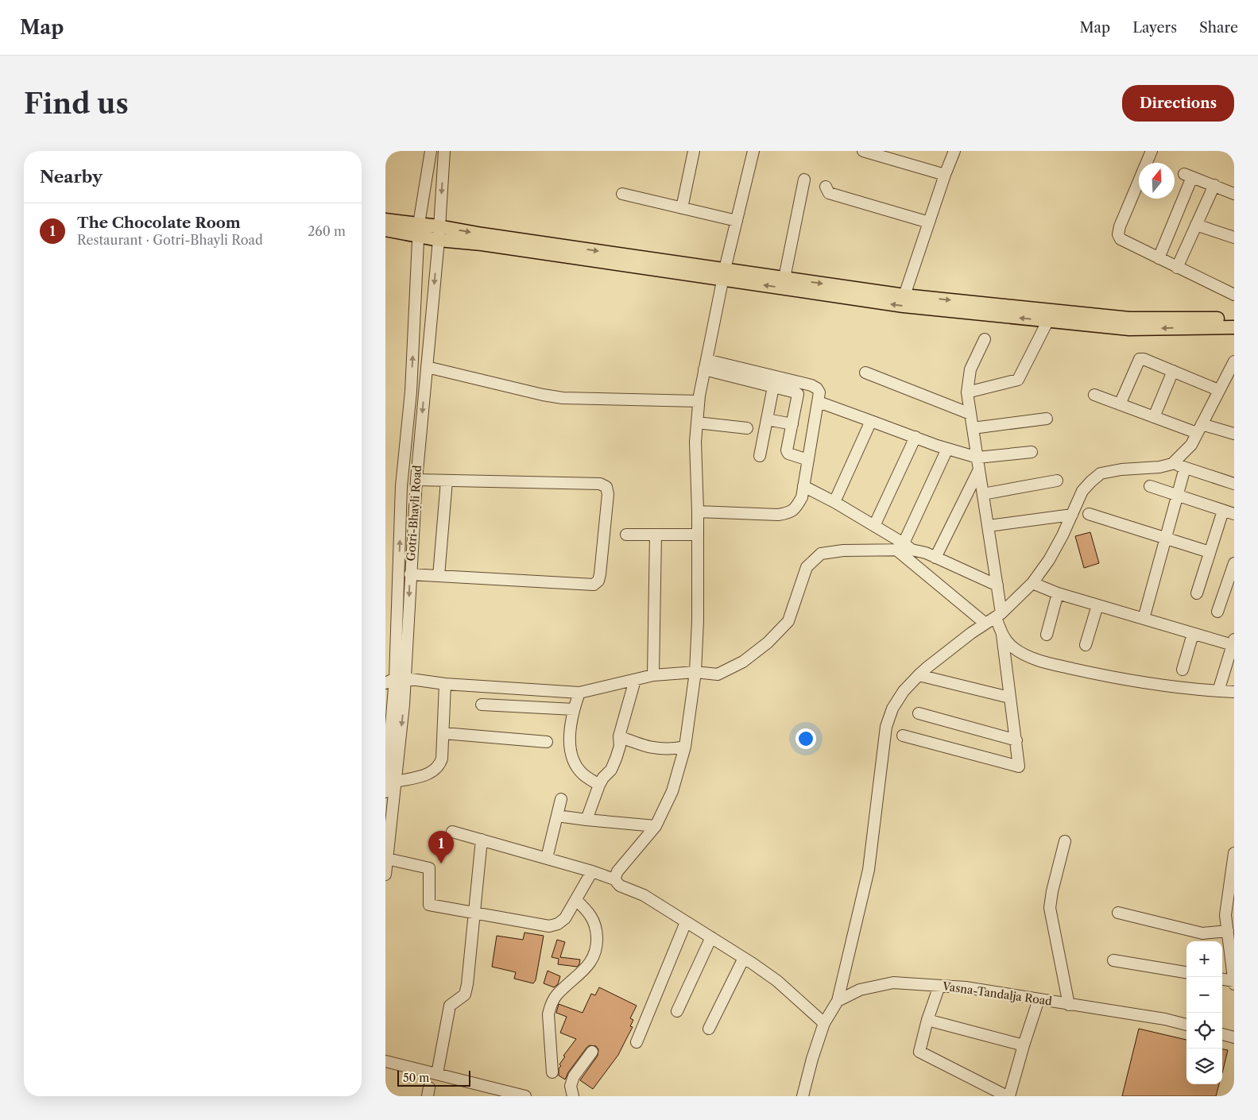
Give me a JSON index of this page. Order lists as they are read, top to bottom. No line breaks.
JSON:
{"streets":{"street":["Gotri-Bhayli Road","Vasna-Tandalja Road"]},"scale_bar":"50 m","north":"top","page":{"header":"Map","nav":["Map","Layers","Share"],"buttons":"Directions","title":"Find us","heading":"Nearby","list":[{"mark":"1","name":"The Chocolate Room","note":"Restaurant · Gotri-Bhayli Road","value":"260 m"}],"pins":"1","map_buttons":["+","−"],"scale":"50 m"}}
